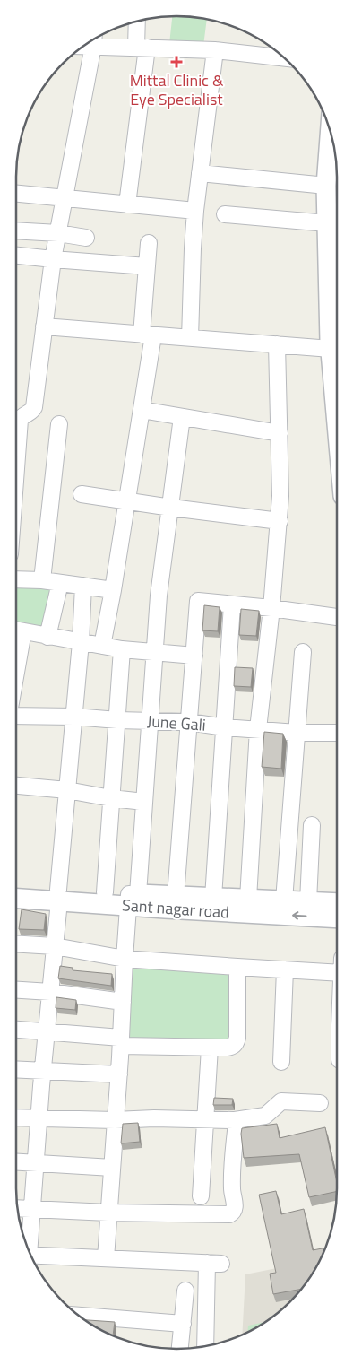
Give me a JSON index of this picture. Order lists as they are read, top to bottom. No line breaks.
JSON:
{"streets":{"street":["June Gali","Sant nagar road"]},"places":{"health":["Mittal Clinic & Eye Specialist"]}}
